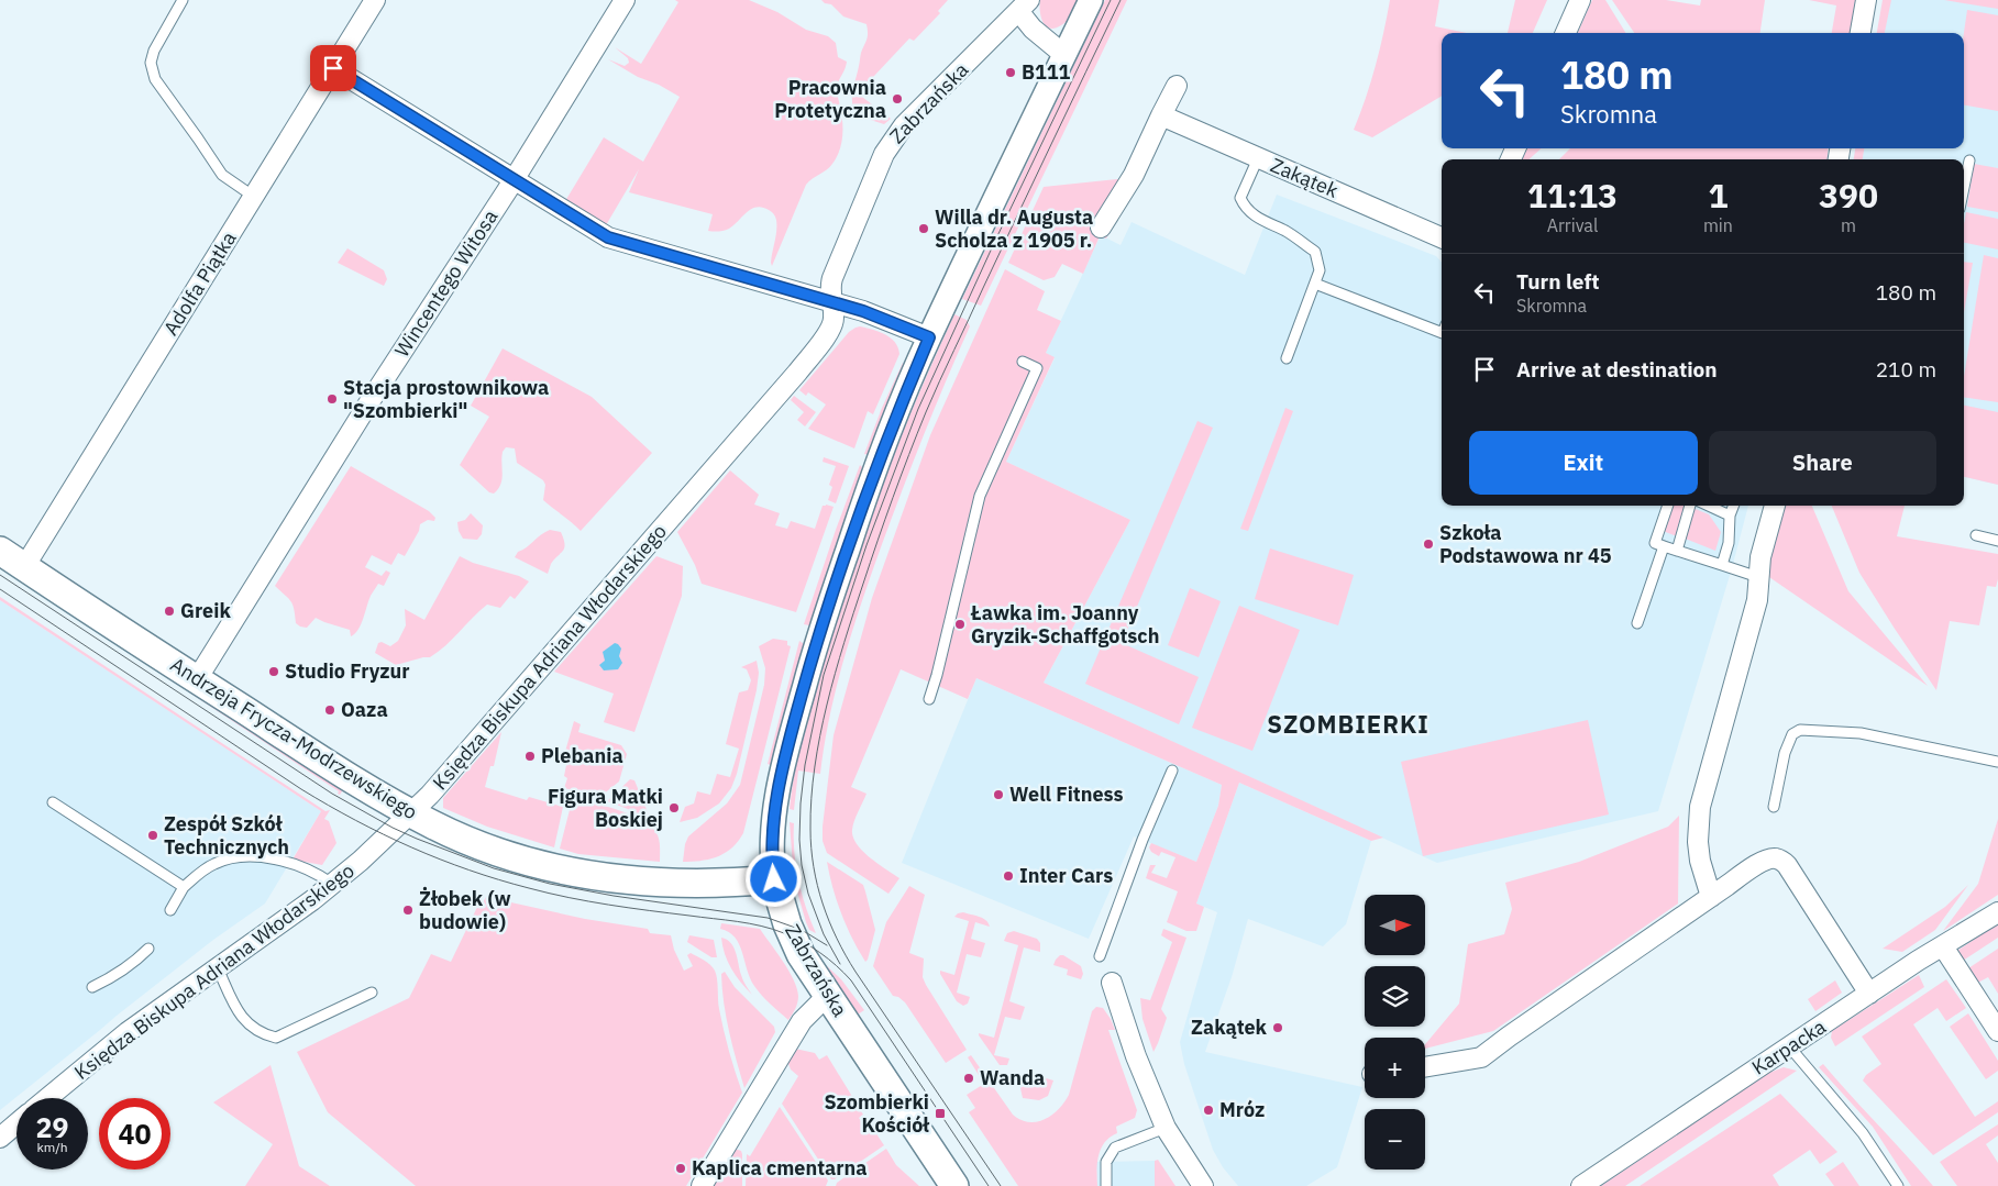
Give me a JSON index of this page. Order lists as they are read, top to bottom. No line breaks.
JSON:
{"streets":{"main road":["Zabrzańska","Andrzeja Frycza-Modrzewskiego"],"street":["Zakątek","Adolfa Piątka","Wincentego Witosa","Księdza Biskupa Adriana Włodarskiego","Karpacka"]},"crossings":[["Zabrzańska","Księdza Biskupa Adriana Włodarskiego"],["Zabrzańska","Andrzeja Frycza-Modrzewskiego"],["Adolfa Piątka","Andrzeja Frycza-Modrzewskiego"],["Wincentego Witosa","Andrzeja Frycza-Modrzewskiego"],["Księdza Biskupa Adriana Włodarskiego","Andrzeja Frycza-Modrzewskiego"]],"districts":["SZOMBIERKI"],"places":{"other":["B111","Pracownia Protetyczna","Willa dr. Augusta Scholza z 1905 r.","Stacja prostownikowa \"Szombierki\"","Szkoła Podstawowa nr 45","Greik","Ławka im. Joanny Gryzik-Schaffgotsch","Studio Fryzur","Oaza","Plebania","Well Fitness","Figura Matki Boskiej","Zespół Szkół Technicznych","Inter Cars","Żłobek (w budowie)","Zakątek","Wanda","Mróz","Kaplica cmentarna"],"transit":["Szombierki Kościół"]},"north":"right","page":{"turn":["180 m","Skromna"],"eta":["11:13","Arrival","1","min","390","m"],"list":[{"name":"Turn left","note":"Skromna","value":"180 m"},{"name":"Arrive at destination","value":"210 m"}],"buttons":["Exit","Share"],"map_buttons":["+","−"],"speed":"29 km/h","limit":"40"}}
